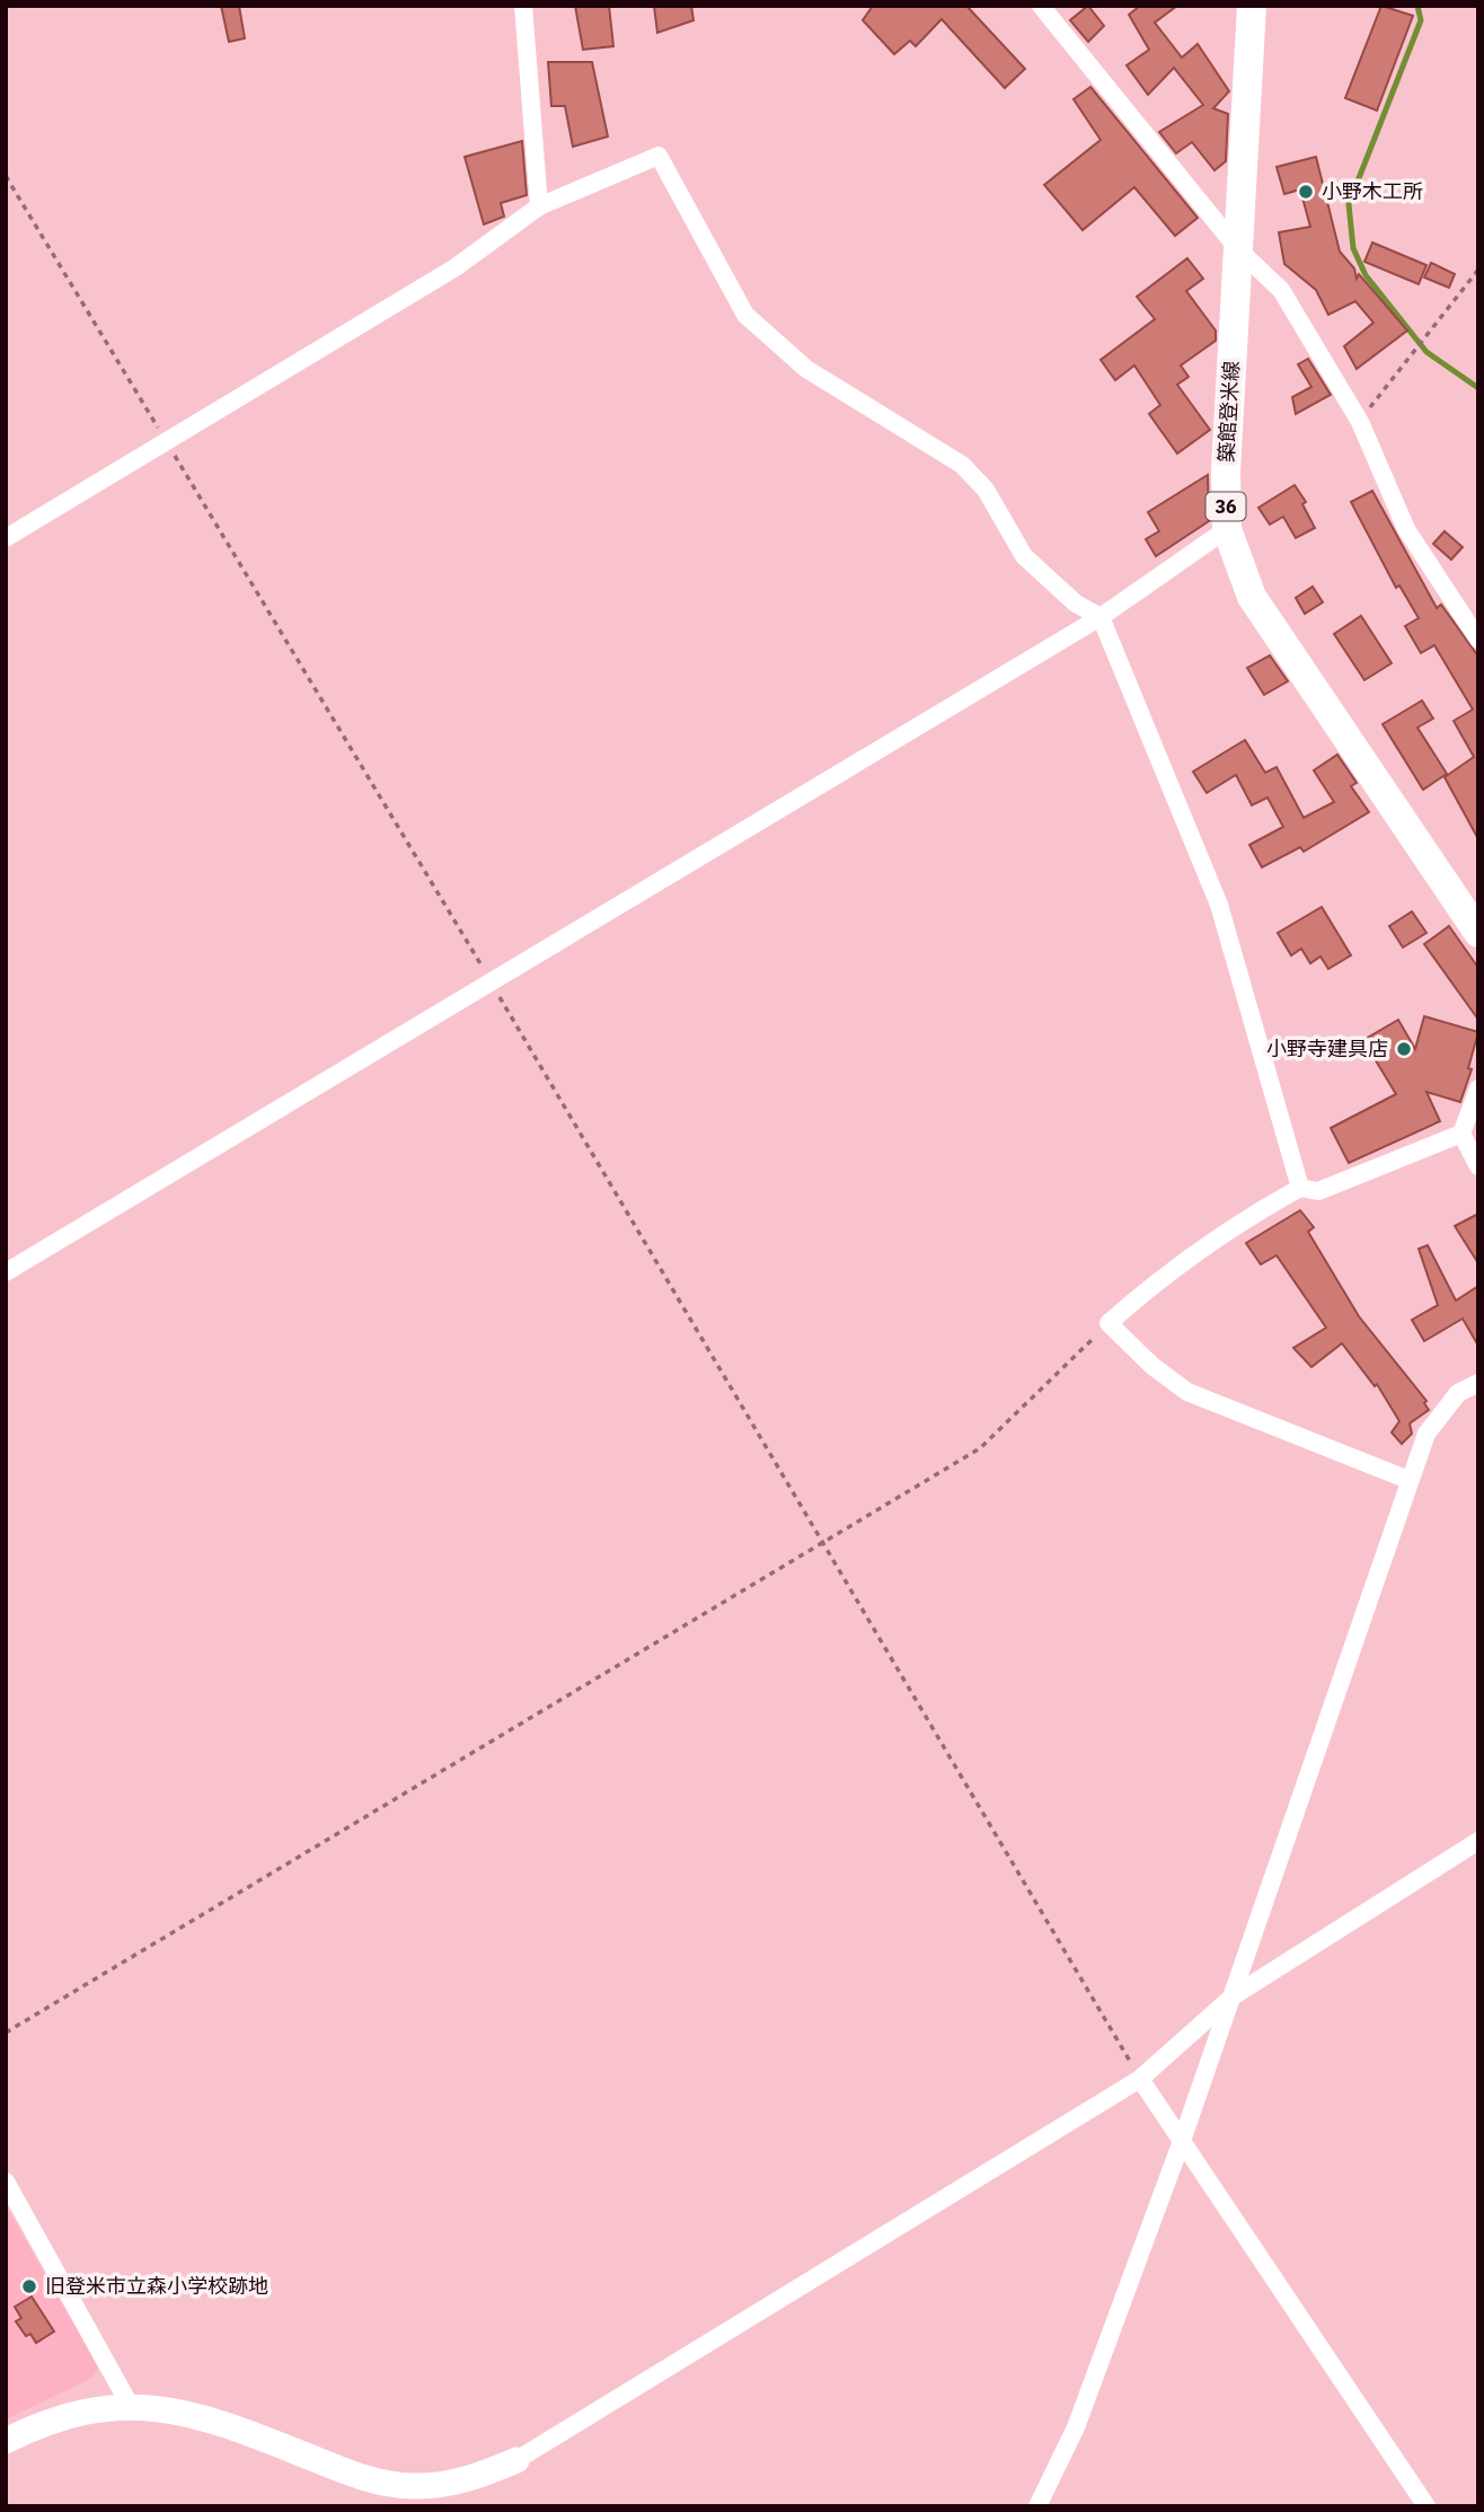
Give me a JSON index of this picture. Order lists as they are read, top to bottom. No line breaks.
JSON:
{"streets":{"main road":["築館登米線","36"]},"places":["小野木工所","小野寺建具店","旧登米市立森小学校跡地"]}
